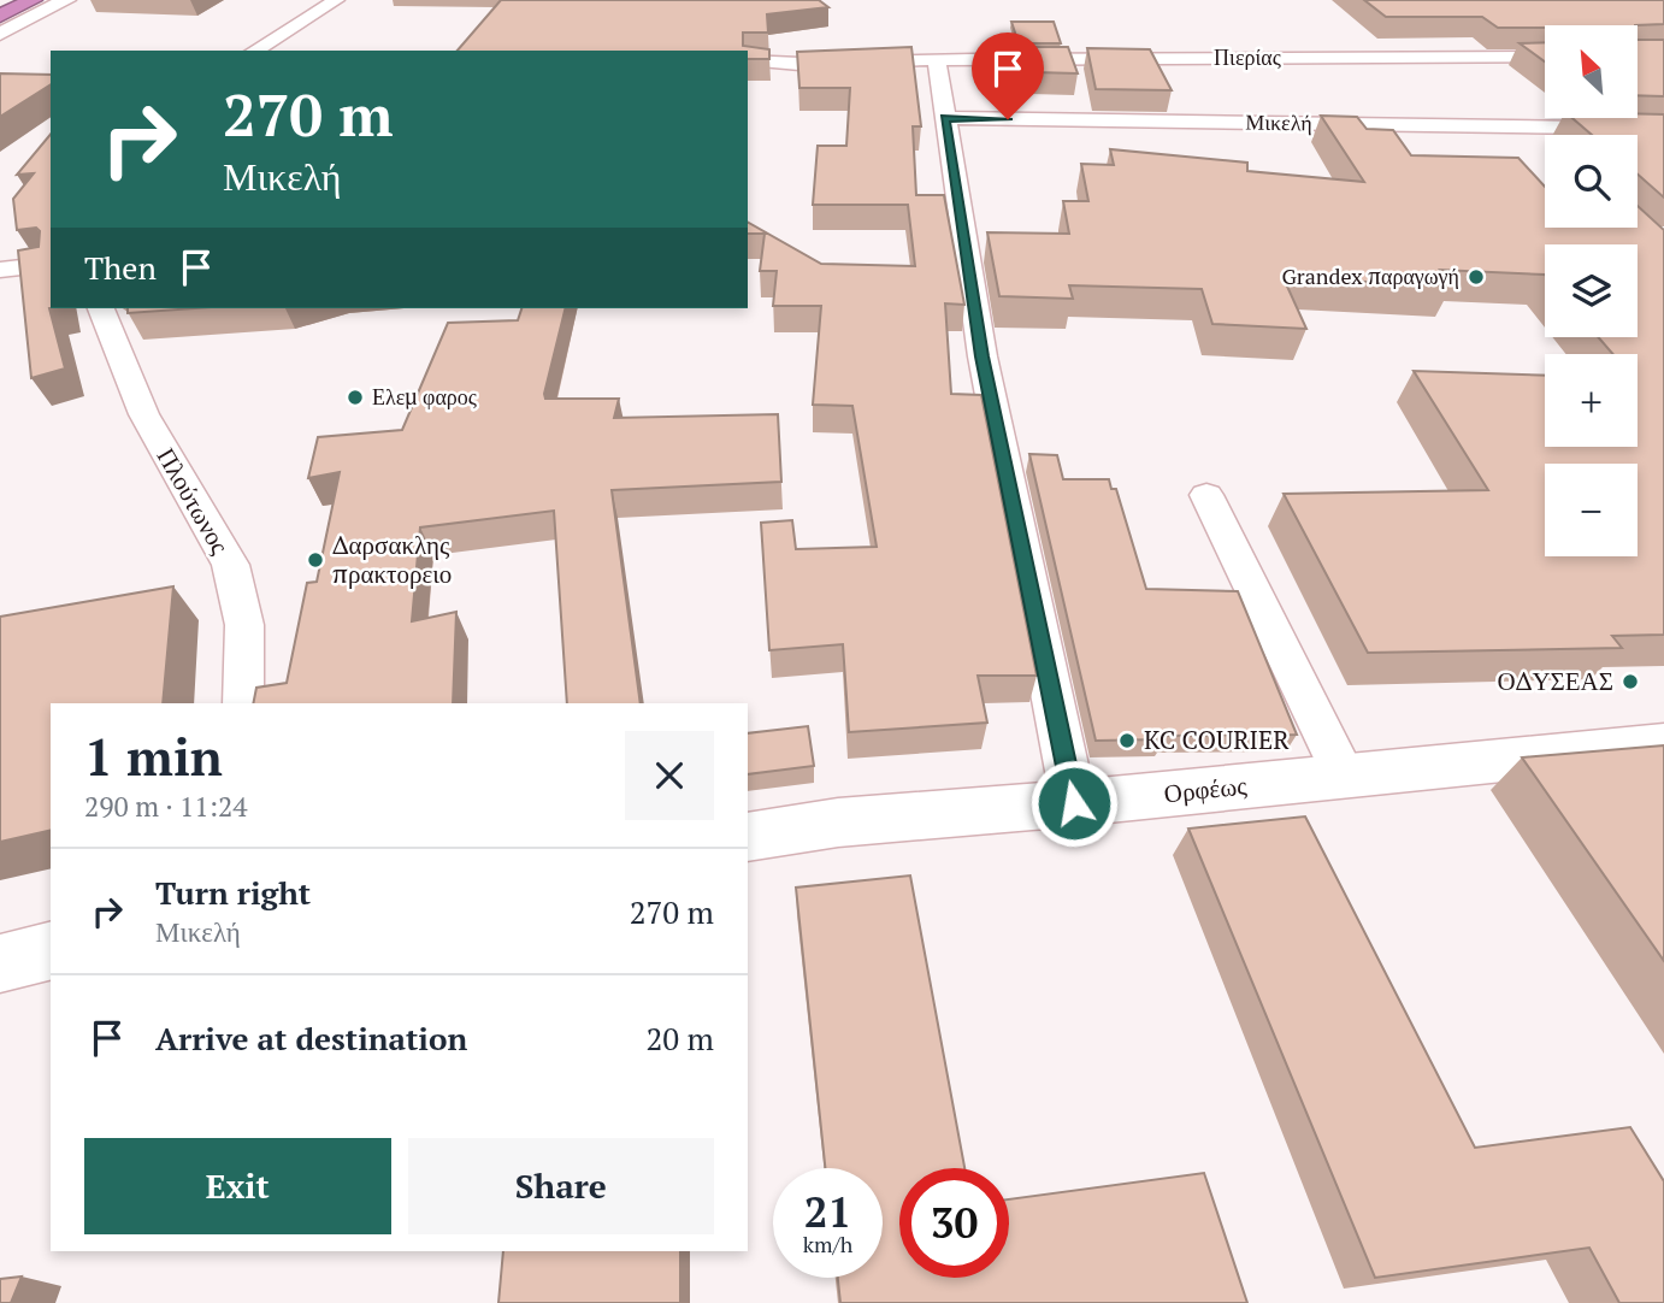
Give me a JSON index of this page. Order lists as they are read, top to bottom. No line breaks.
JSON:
{"streets":{"street":["Πιερίας","Μικελή","Πλούτωνος","Ορφέως"]},"places":["Grandex παραγωγή","Ελεμ φαρος","Δαρσακλης πρακτορειο","ΟΔΥΣΕΑΣ","KC COURIER"],"north":"top left","page":{"map_buttons":["+","−"],"turn":["270 m","Μικελή"],"then":"Then","heading":["1 min","290 m · 11:24"],"list":[{"name":"Turn right","note":"Μικελή","value":"270 m"},{"name":"Arrive at destination","value":"20 m"}],"buttons":["Exit","Share"],"speed":"21 km/h","limit":"30"}}
